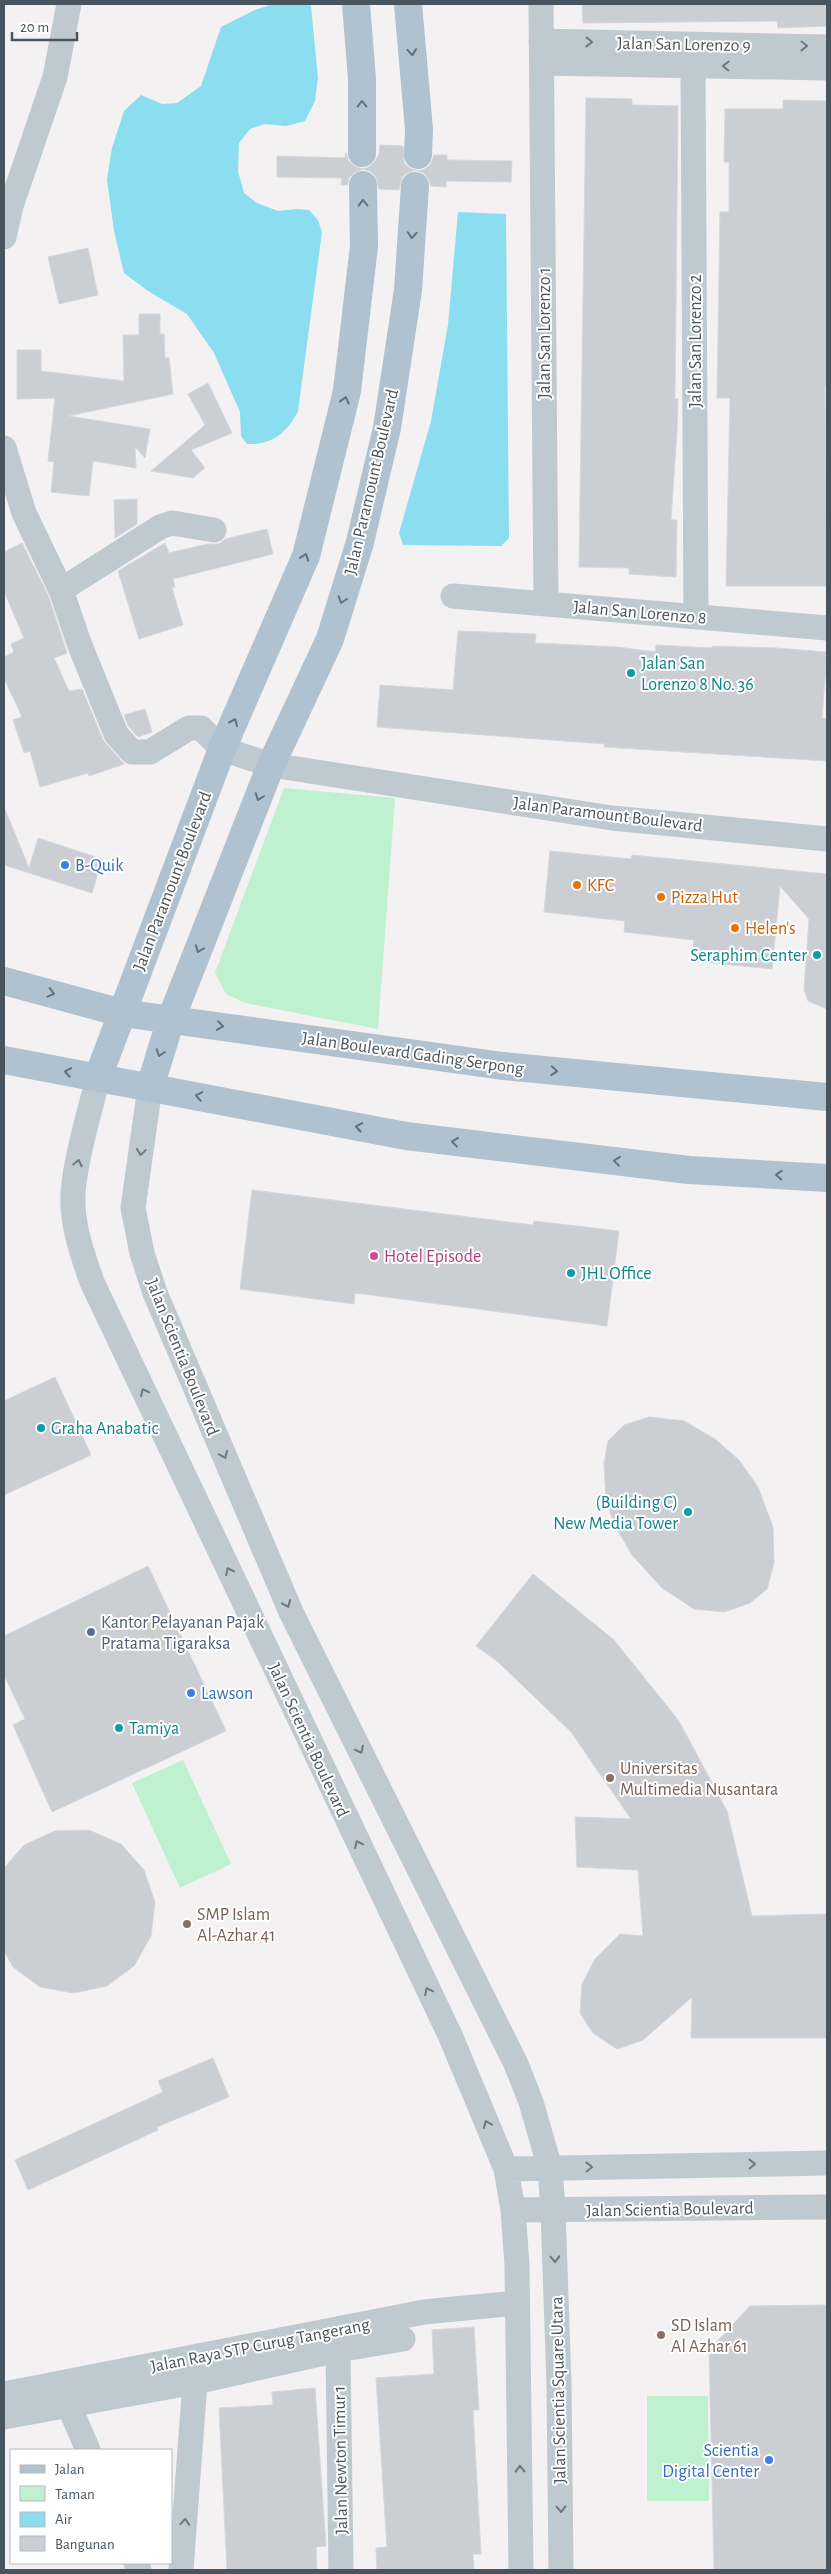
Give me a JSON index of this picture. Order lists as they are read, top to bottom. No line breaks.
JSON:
{"streets":{"main road":["Jalan Paramount Boulevard","Jalan Boulevard Gading Serpong","Jalan Scientia Boulevard"],"street":["Jalan San Lorenzo 9","Jalan San Lorenzo 1","Jalan San Lorenzo 2","Jalan San Lorenzo 8","Jalan Raya STP Curug Tangerang","Jalan Scientia Square Utara","Jalan Newton Timur 1"]},"crossings":[["Jalan San Lorenzo 9","Jalan San Lorenzo 1"],["Jalan San Lorenzo 9","Jalan San Lorenzo 2"],["Jalan San Lorenzo 1","Jalan San Lorenzo 8"],["Jalan San Lorenzo 2","Jalan San Lorenzo 8"],["Jalan Paramount Boulevard","Jalan Boulevard Gading Serpong"],["Jalan Paramount Boulevard","Jalan Scientia Boulevard"],["Jalan Boulevard Gading Serpong","Jalan Scientia Boulevard"],["Jalan Scientia Boulevard","Jalan Scientia Square Utara"]],"places":["Jalan San Lorenzo 8 No. 36","B-Quik","KFC","Pizza Hut","Helen's","Seraphim Center","Hotel Episode","JHL Office","Graha Anabatic","(Building C) New Media Tower","Kantor Pelayanan Pajak Pratama Tigaraksa","Lawson","Tamiya","Universitas Multimedia Nusantara","SMP Islam Al-Azhar 41","SD Islam Al Azhar 61","Scientia Digital Center"],"legend":["Jalan","Taman","Air","Bangunan"],"scale_bar":"20 m"}
